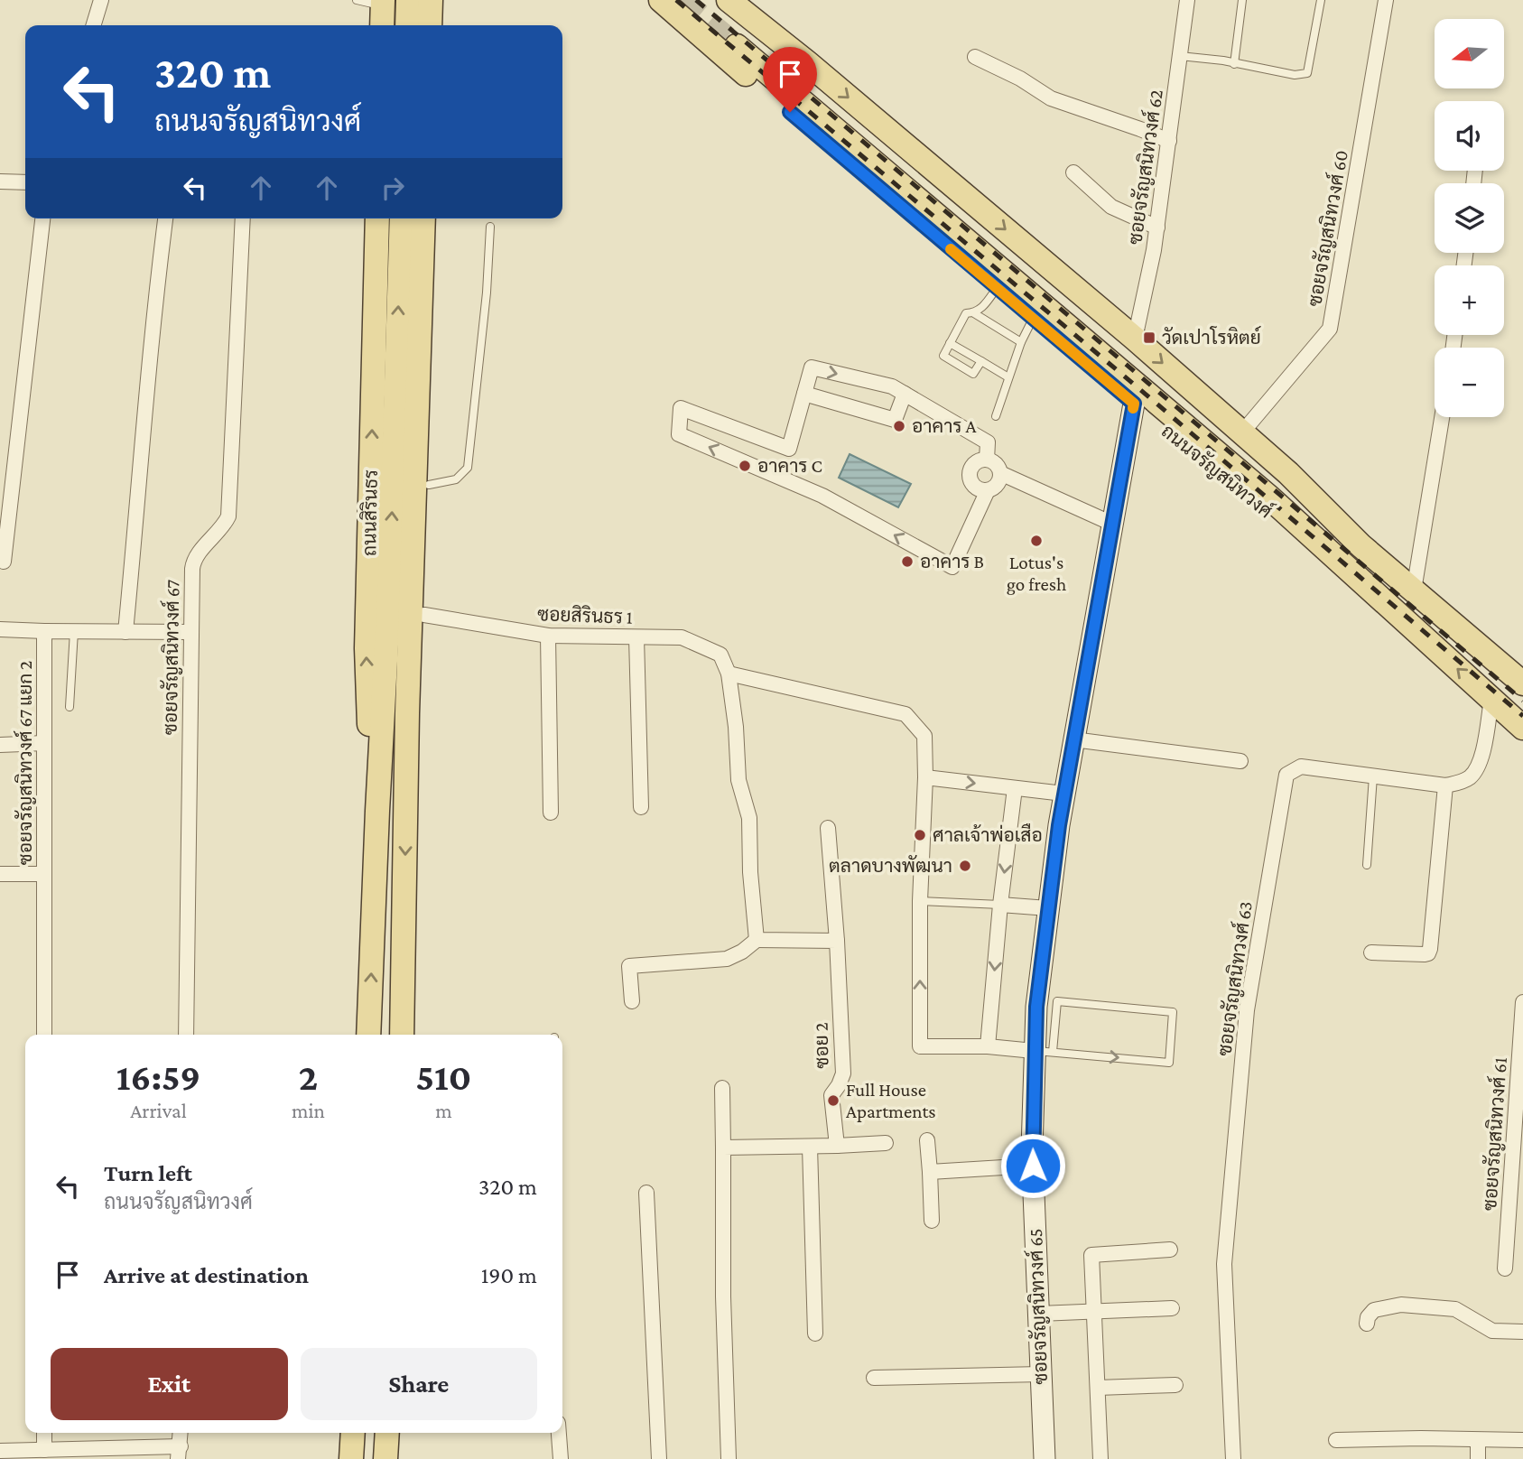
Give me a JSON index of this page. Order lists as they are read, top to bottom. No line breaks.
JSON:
{"streets":{"main road":["ถนนจรัญสนิทวงศ์","ถนนสิรินธร"],"street":["ซอยจรัญสนิทวงศ์ 62","ซอยจรัญสนิทวงศ์ 60","ซอยสิรินธร 1","ซอยจรัญสนิทวงศ์ 67","ซอยจรัญสนิทวงศ์ 67 แยก 2","ซอยจรัญสนิทวงศ์ 63","ซอย 2","ซอยจรัญสนิทวงศ์ 61","ซอยจรัญสนิทวงศ์ 65"]},"crossings":[["ซอยจรัญสนิทวงศ์ 62","ถนนจรัญสนิทวงศ์"],["ซอยจรัญสนิทวงศ์ 60","ถนนจรัญสนิทวงศ์"],["ถนนจรัญสนิทวงศ์","ซอยจรัญสนิทวงศ์ 65"],["ถนนสิรินธร","ซอยสิรินธร 1"]],"places":{"transit":["วัดเปาโรหิตย์"],"other":["อาคาร A","อาคาร C","Lotus's go fresh","อาคาร B","ศาลเจ้าพ่อเสือ","ตลาดบางพัฒนา","Full House Apartments"]},"north":"left","page":{"map_buttons":["+","−"],"turn":["320 m","ถนนจรัญสนิทวงศ์"],"eta":["16:59","Arrival","2","min","510","m"],"list":[{"name":"Turn left","note":"ถนนจรัญสนิทวงศ์","value":"320 m"},{"name":"Arrive at destination","value":"190 m"}],"buttons":["Exit","Share"]}}
